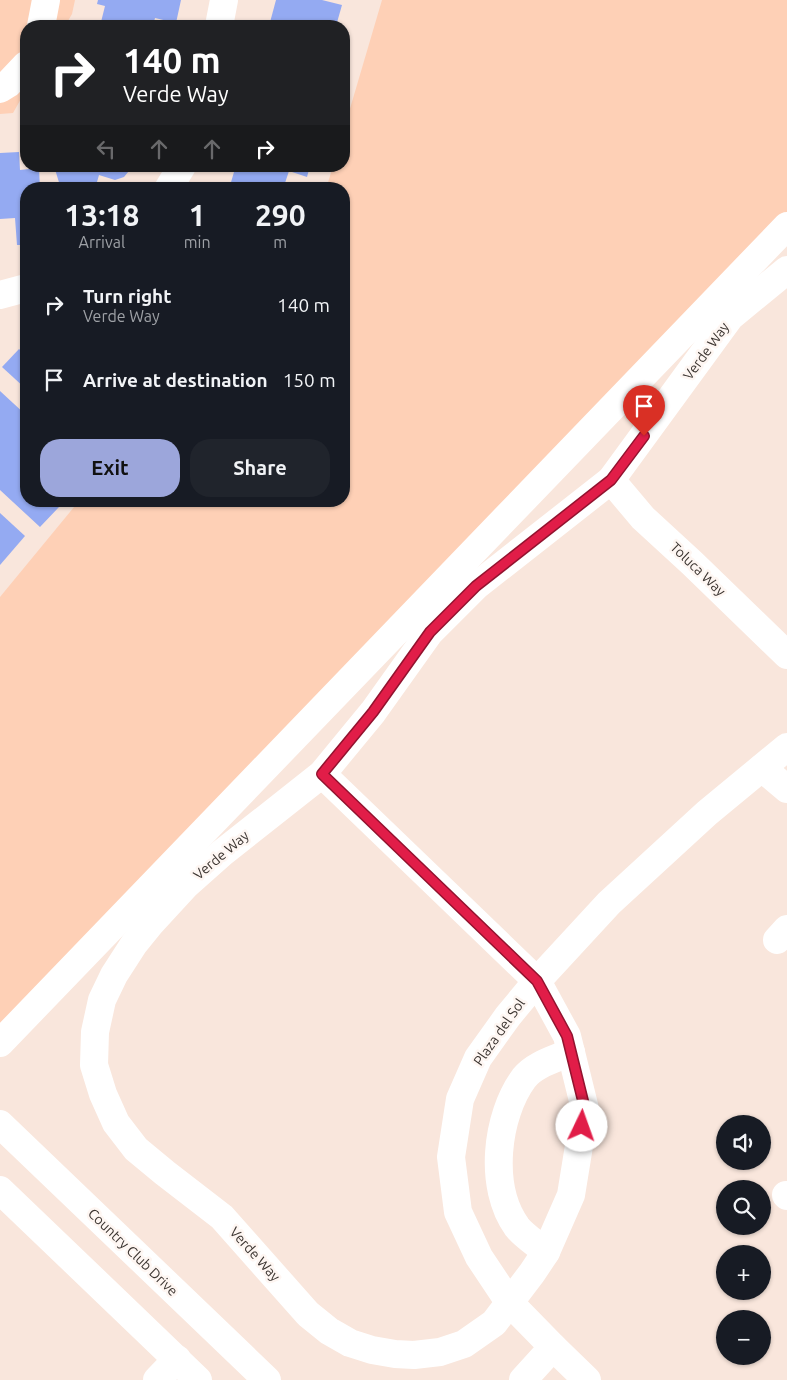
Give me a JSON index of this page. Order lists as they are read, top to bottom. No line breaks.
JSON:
{"streets":{"street":["Verde Way","Toluca Way","Plaza del Sol","Country Club Drive"]},"crossings":[["Verde Way","Toluca Way"],["Verde Way","Plaza del Sol"]],"page":{"turn":["140 m","Verde Way"],"eta":["13:18","Arrival","1","min","290","m"],"list":[{"name":"Turn right","note":"Verde Way","value":"140 m"},{"name":"Arrive at destination","value":"150 m"}],"buttons":["Exit","Share"],"map_buttons":["+","−"]}}
